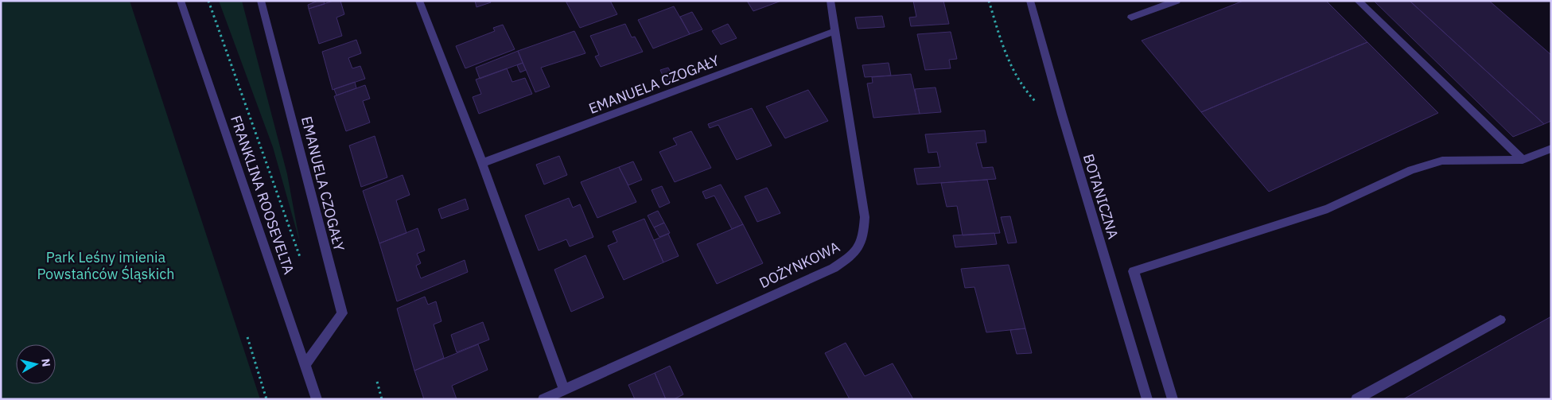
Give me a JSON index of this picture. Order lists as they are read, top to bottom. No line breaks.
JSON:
{"streets":{"street":["EMANUELA CZOGAŁY","FRANKLINA ROOSEVELTA","BOTANICZNA","DOŻYNKOWA"]},"crossings":[["EMANUELA CZOGAŁY","FRANKLINA ROOSEVELTA"],["EMANUELA CZOGAŁY","DOŻYNKOWA"]],"parks":["Park Leśny imienia Powstańców Śląskich"],"north":"right"}
